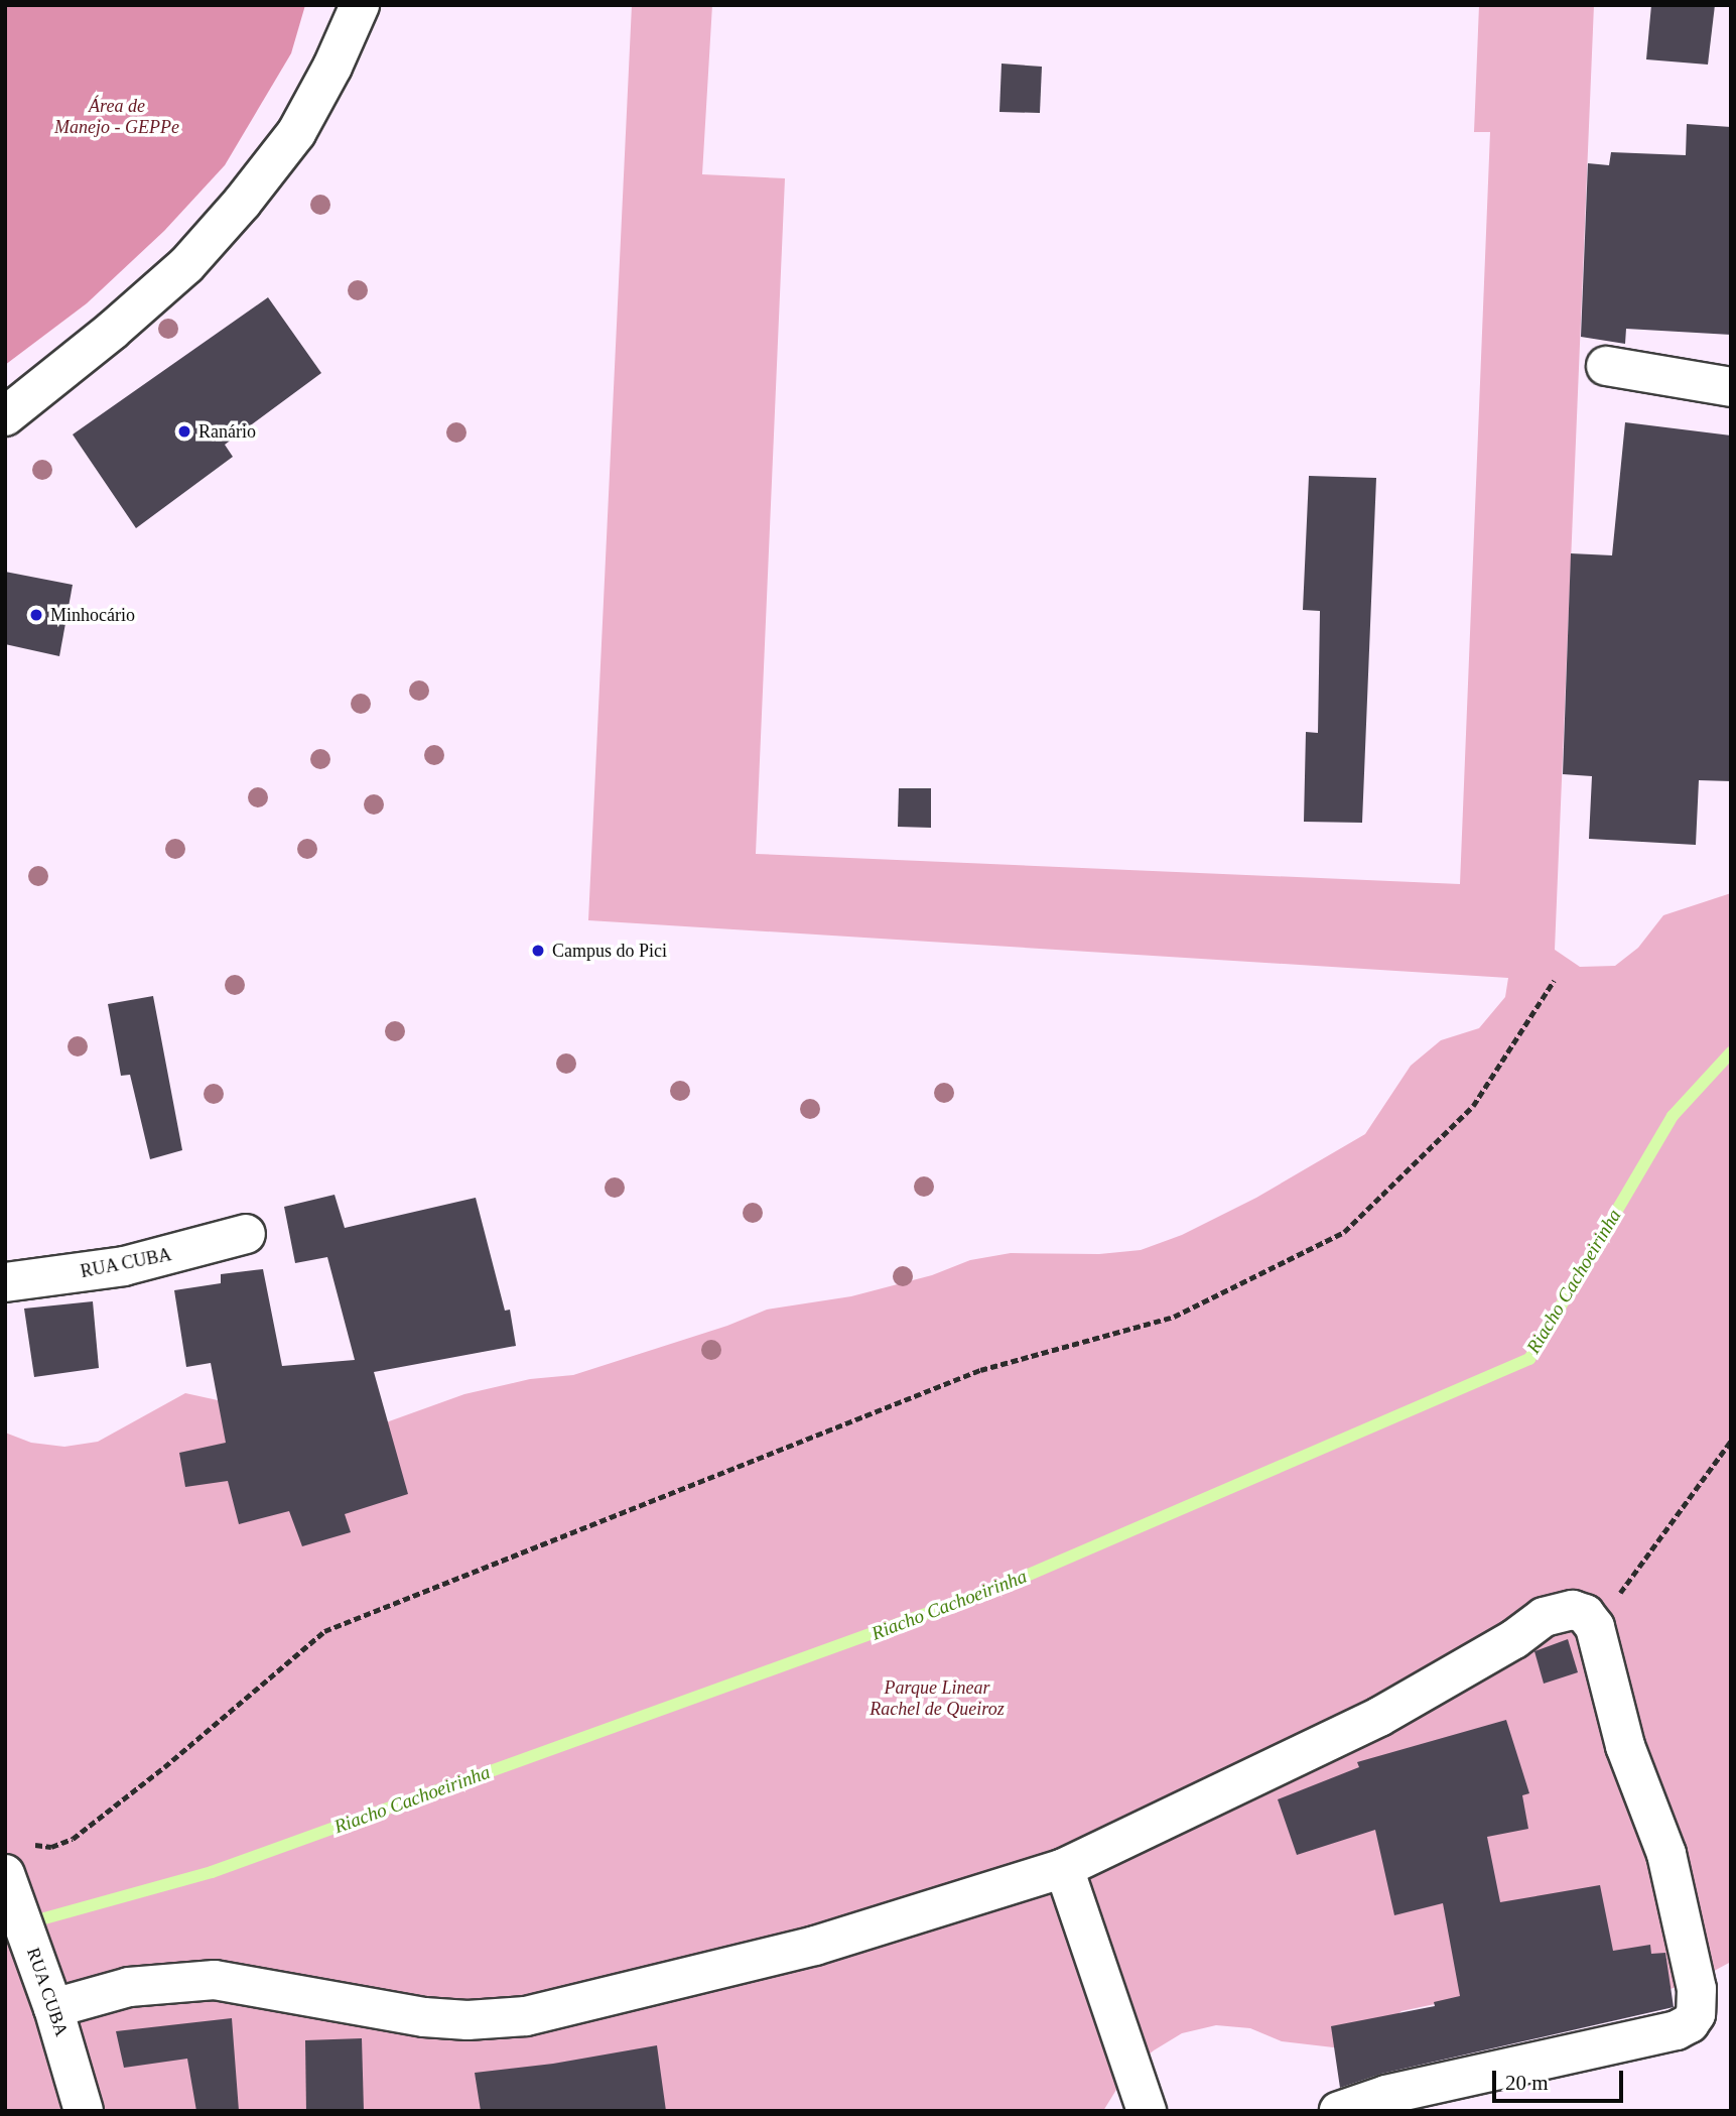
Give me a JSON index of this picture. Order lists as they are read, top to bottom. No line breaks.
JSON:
{"streets":{"street":["RUA CUBA"]},"water":["Riacho Cachoeirinha"],"parks":["Área de Manejo - GEPPe","Parque Linear Rachel de Queiroz"],"places":["Ranário","Minhocário","Campus do Pici"],"scale_bar":"20 m"}
